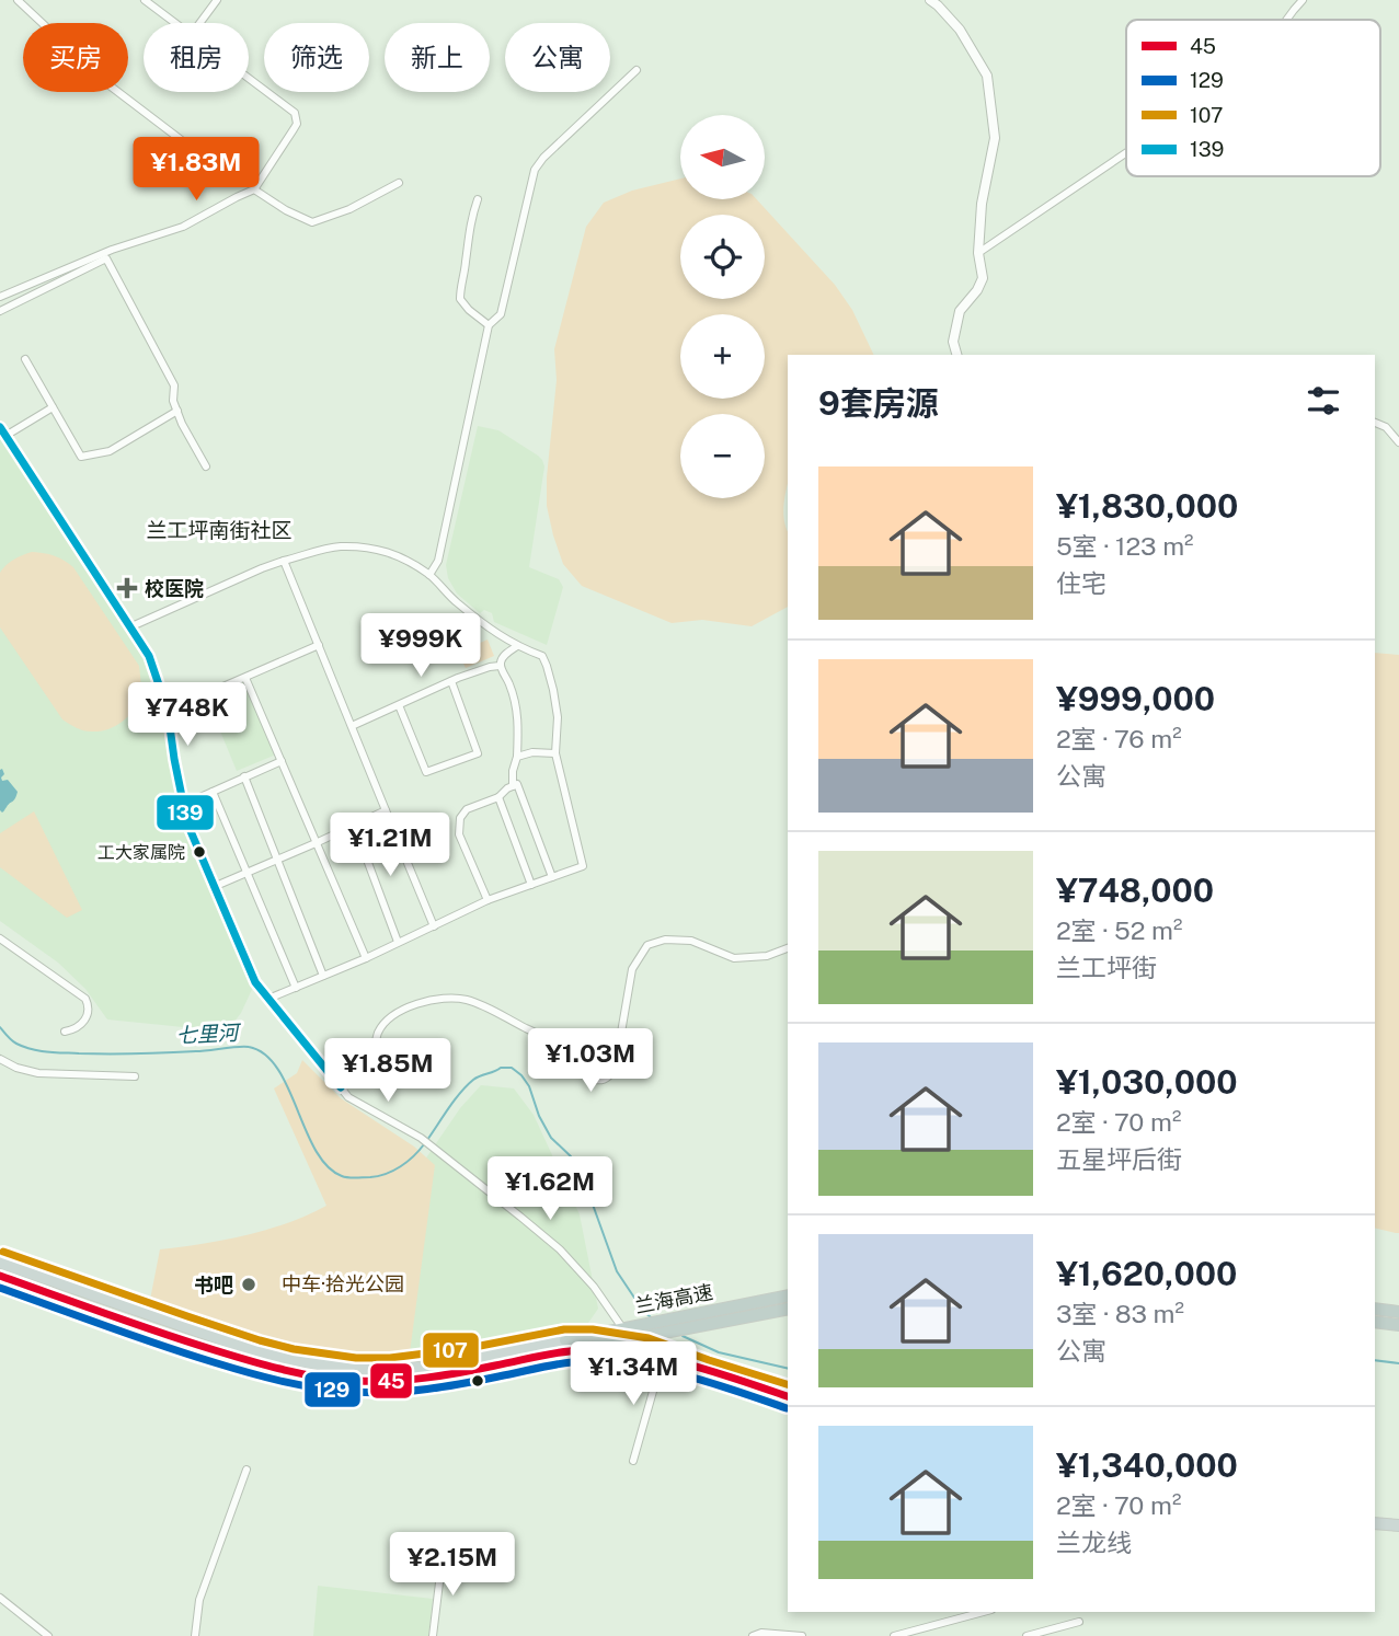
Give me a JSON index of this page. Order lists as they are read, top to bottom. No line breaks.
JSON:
{"streets":{"highway":["兰海高速"]},"districts":["兰工坪南街社区"],"water":["七里河"],"parks":["中车·拾光公园"],"places":{"health":["校医院"],"other":["工大家属院","书吧"]},"lines":["transit line 139","transit line 107","transit line 45","transit line 129"],"legend":["45","129","107","139"],"north":"left","page":{"chip":["买房","租房","筛选","新上","公寓"],"map_buttons":["+","−"],"price":["¥1.83M","¥999K","¥748K","¥1.21M","¥1.03M","¥1.85M","¥1.62M","¥1.34M","¥2.15M"],"heading":"9套房源","list":[{"name":"¥1,830,000","note":"5室 · 123 m² · 住宅"},{"name":"¥999,000","note":"2室 · 76 m² · 公寓"},{"name":"¥748,000","note":"2室 · 52 m² · 兰工坪街"},{"name":"¥1,030,000","note":"2室 · 70 m² · 五星坪后街"},{"name":"¥1,620,000","note":"3室 · 83 m² · 公寓"},{"name":"¥1,340,000","note":"2室 · 70 m² · 兰龙线"}]}}
